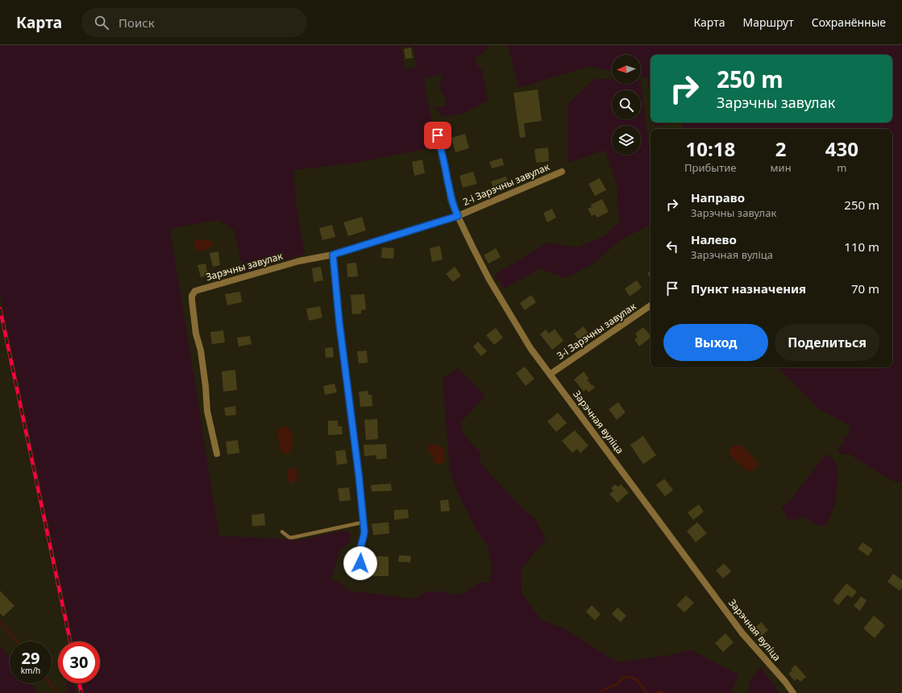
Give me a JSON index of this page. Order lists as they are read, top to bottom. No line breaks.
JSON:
{"streets":{"street":["2-і Зарэчны завулак","Зарэчны завулак","3-і Зарэчны завулак","Зарэчная вуліца"]},"crossings":[["2-і Зарэчны завулак","Зарэчны завулак"],["2-і Зарэчны завулак","Зарэчная вуліца"],["Зарэчны завулак","Зарэчная вуліца"],["3-і Зарэчны завулак","Зарэчная вуліца"]],"north":"left","page":{"header":"Карта","search":"Поиск","nav":["Карта","Маршрут","Сохранённые"],"turn":["250 m","Зарэчны завулак"],"eta":["10:18","Прибытие","2","мин","430","m"],"list":[{"name":"Направо","note":"Зарэчны завулак","value":"250 m"},{"name":"Налево","note":"Зарэчная вуліца","value":"110 m"},{"name":"Пункт назначения","value":"70 m"}],"buttons":["Выход","Поделиться"],"speed":"29 km/h","limit":"30"}}
